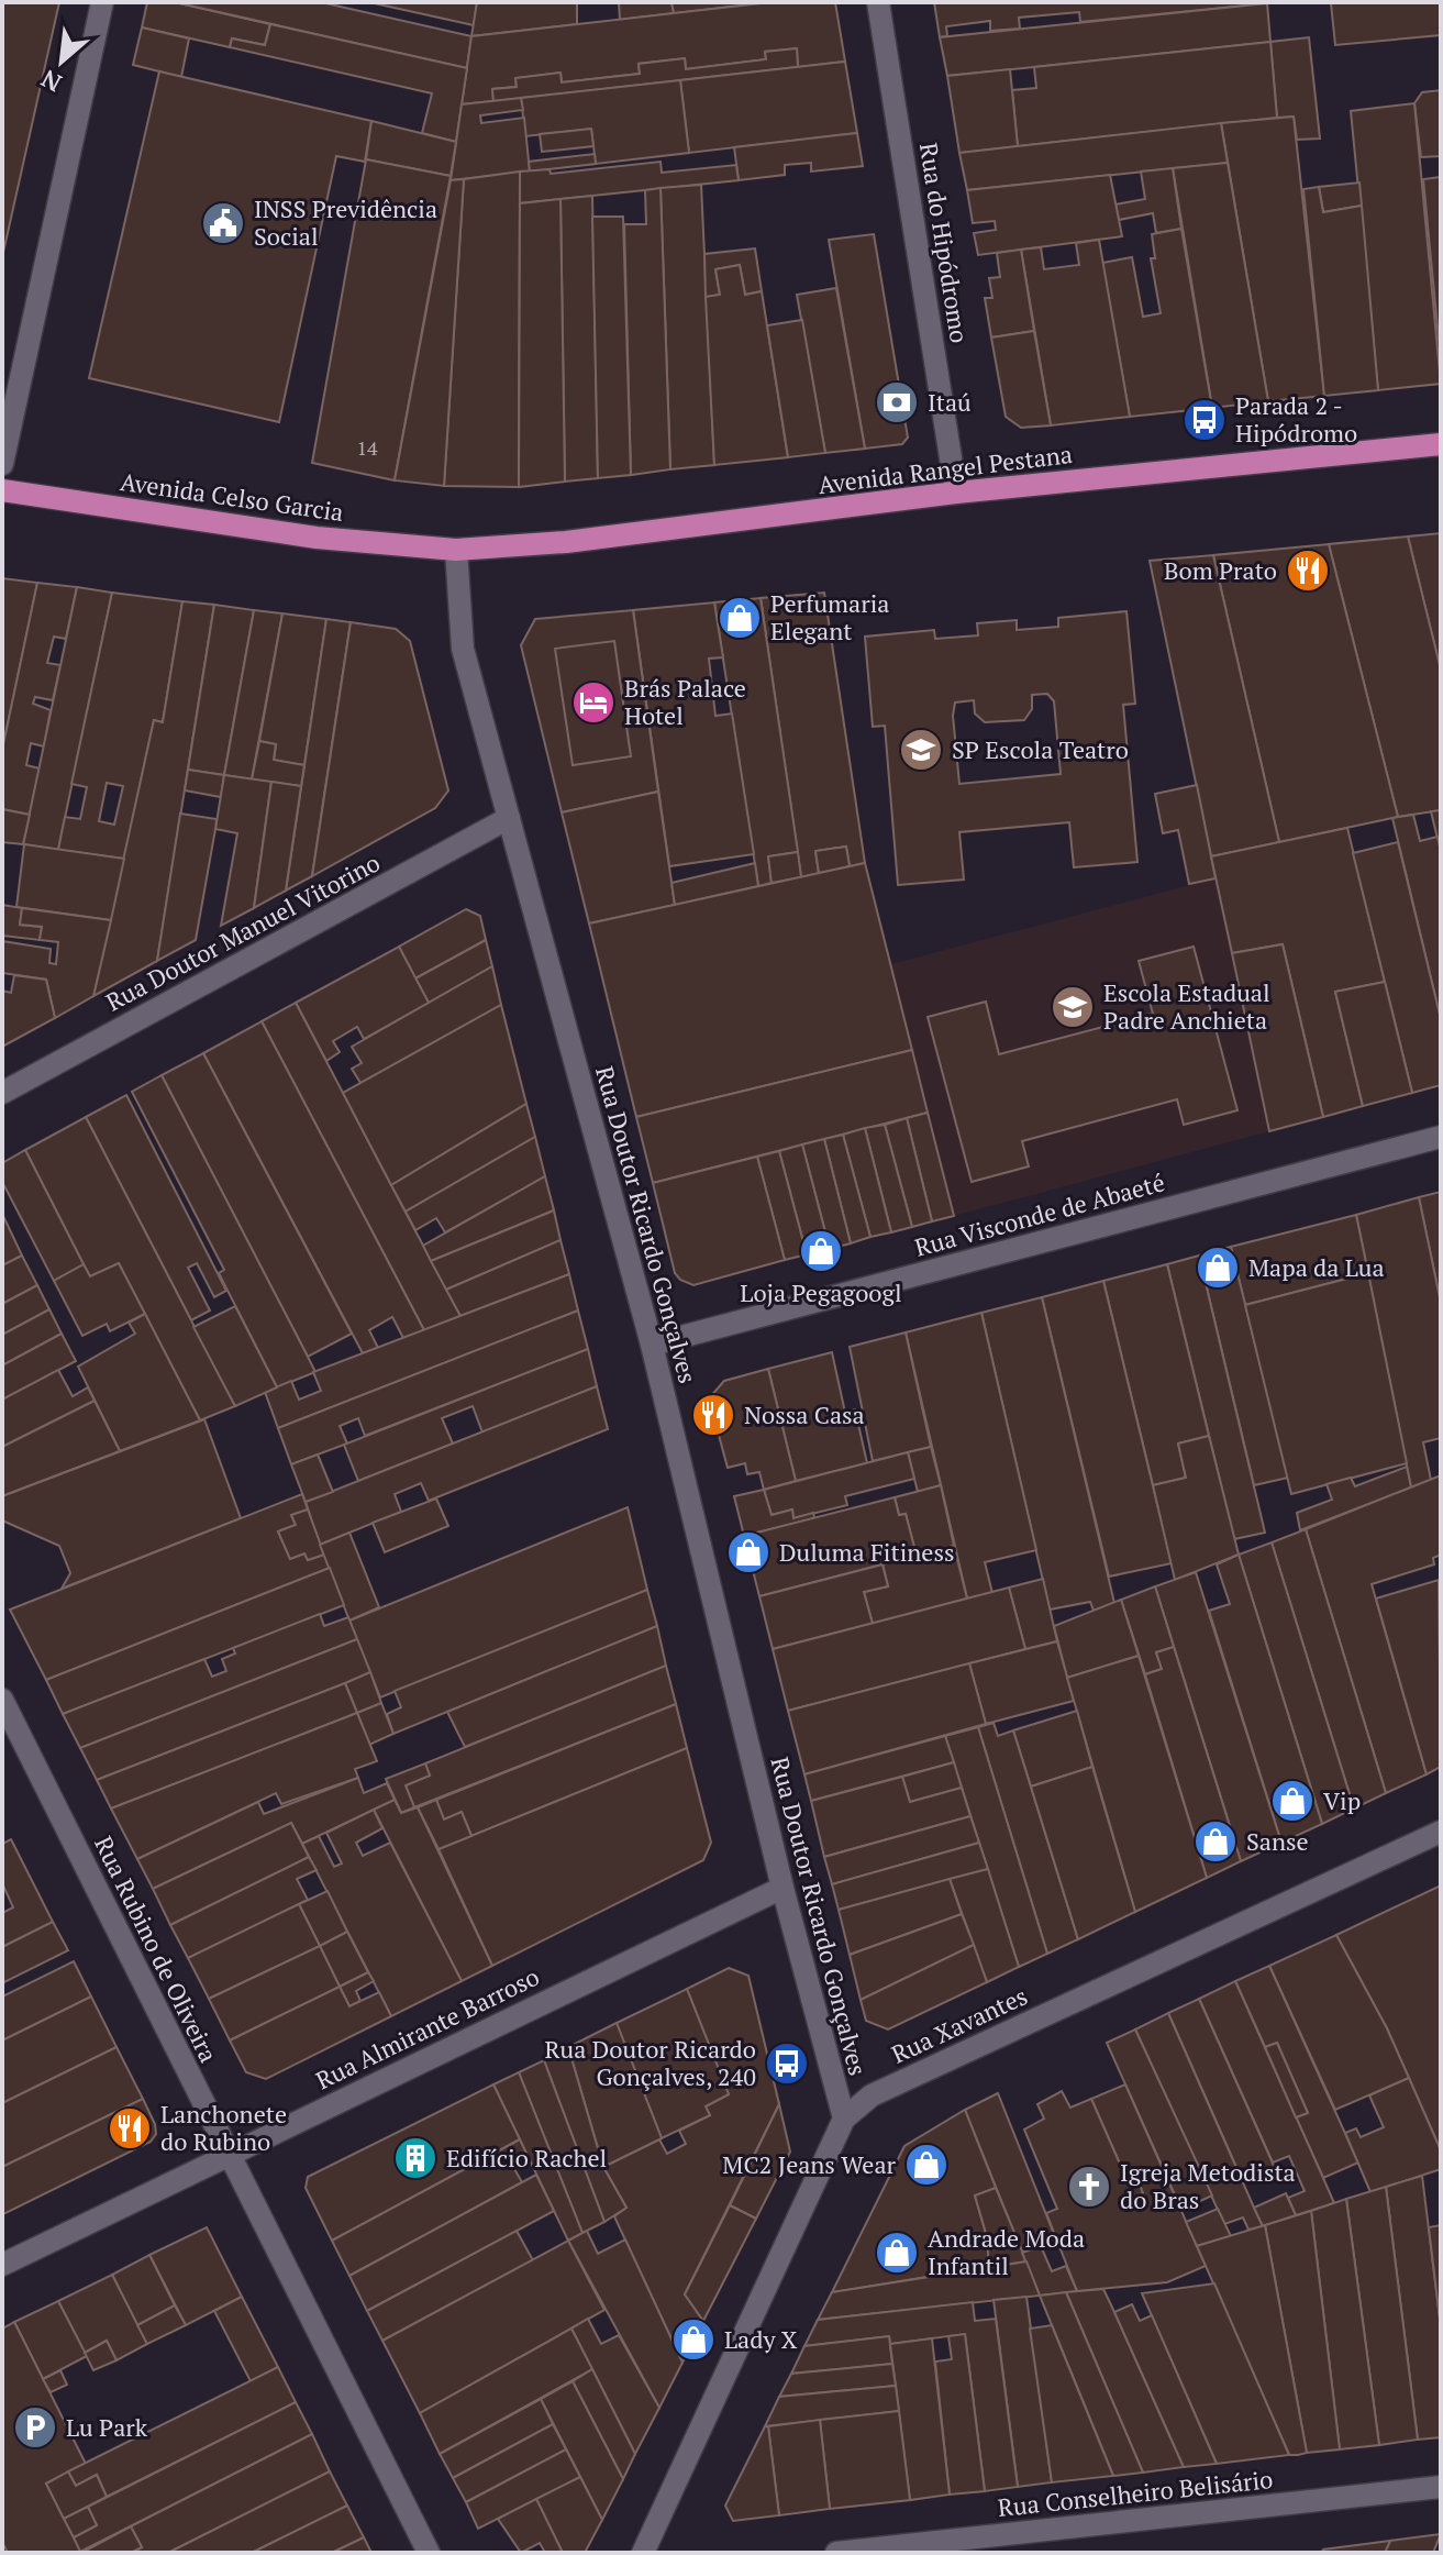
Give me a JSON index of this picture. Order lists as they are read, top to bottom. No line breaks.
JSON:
{"streets":{"main road":["Avenida Rangel Pestana","Avenida Celso Garcia"],"street":["Rua do Hipódromo","Rua Doutor Manuel Vitorino","Rua Visconde de Abaeté","Rua Doutor Ricardo Gonçalves","Rua Rubino de Oliveira","Rua Xavantes","Rua Almirante Barroso","Rua Conselheiro Belisário"]},"crossings":[["Rua do Hipódromo","Avenida Rangel Pestana"],["Avenida Rangel Pestana","Avenida Celso Garcia"],["Avenida Rangel Pestana","Rua Doutor Ricardo Gonçalves"],["Avenida Celso Garcia","Rua Doutor Ricardo Gonçalves"],["Rua Doutor Manuel Vitorino","Rua Doutor Ricardo Gonçalves"],["Rua Visconde de Abaeté","Rua Doutor Ricardo Gonçalves"],["Rua Doutor Ricardo Gonçalves","Rua Xavantes"],["Rua Doutor Ricardo Gonçalves","Rua Almirante Barroso"],["Rua Rubino de Oliveira","Rua Almirante Barroso"]],"places":{"public building":["INSS Previdência Social"],"bank":["Itaú"],"bus stop":["Parada 2 - Hipódromo","Rua Doutor Ricardo Gonçalves, 240"],"restaurant":["Bom Prato","Nossa Casa","Lanchonete do Rubino"],"shop":["Perfumaria Elegant","Loja Pegagoogl","Mapa da Lua","Duluma Fitiness","Vip","Sanse","MC2 Jeans Wear","Andrade Moda Infantil","Lady X"],"hotel":["Brás Palace Hotel"],"school or university":["SP Escola Teatro","Escola Estadual Padre Anchieta"],"building":["Edifício Rachel"],"church":["Igreja Metodista do Bras"],"parking":["Lu Park"]},"house_numbers":["14"],"north":"bottom left"}
